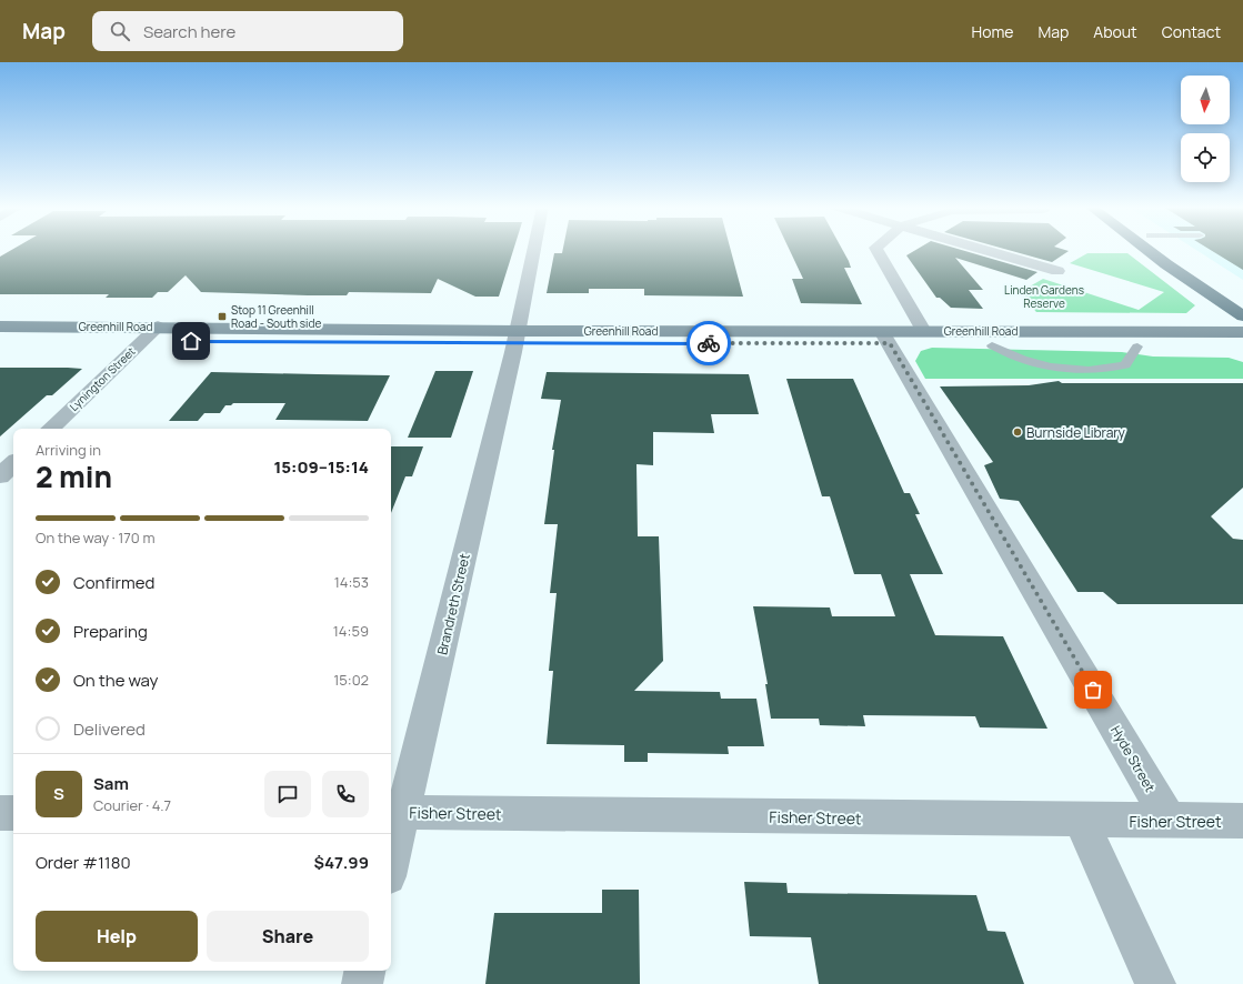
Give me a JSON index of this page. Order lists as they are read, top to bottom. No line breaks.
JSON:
{"streets":{"main road":["Greenhill Road"],"street":["Lynington Street","Brandreth Street","Hyde Street","Fisher Street"]},"crossings":[["Greenhill Road","Lynington Street"],["Greenhill Road","Brandreth Street"],["Greenhill Road","Hyde Street"],["Brandreth Street","Fisher Street"],["Hyde Street","Fisher Street"]],"parks":["Linden Gardens Reserve"],"places":{"transit":["Stop 11 Greenhill Road - South side"],"other":["Burnside Library"]},"north":"bottom","page":{"header":"Map","search":"Search here","nav":["Home","Map","About","Contact"],"heading":["2 min","Arriving in","15:09–15:14"],"panel":["Sam","Courier · 4.7","Order #1180","$47.99"],"bar":"On the way · 170 m","list":[["Confirmed","14:53"],["Preparing","14:59"],["On the way","15:02"],"Delivered"],"round":"S","buttons":["Help","Share"]}}
